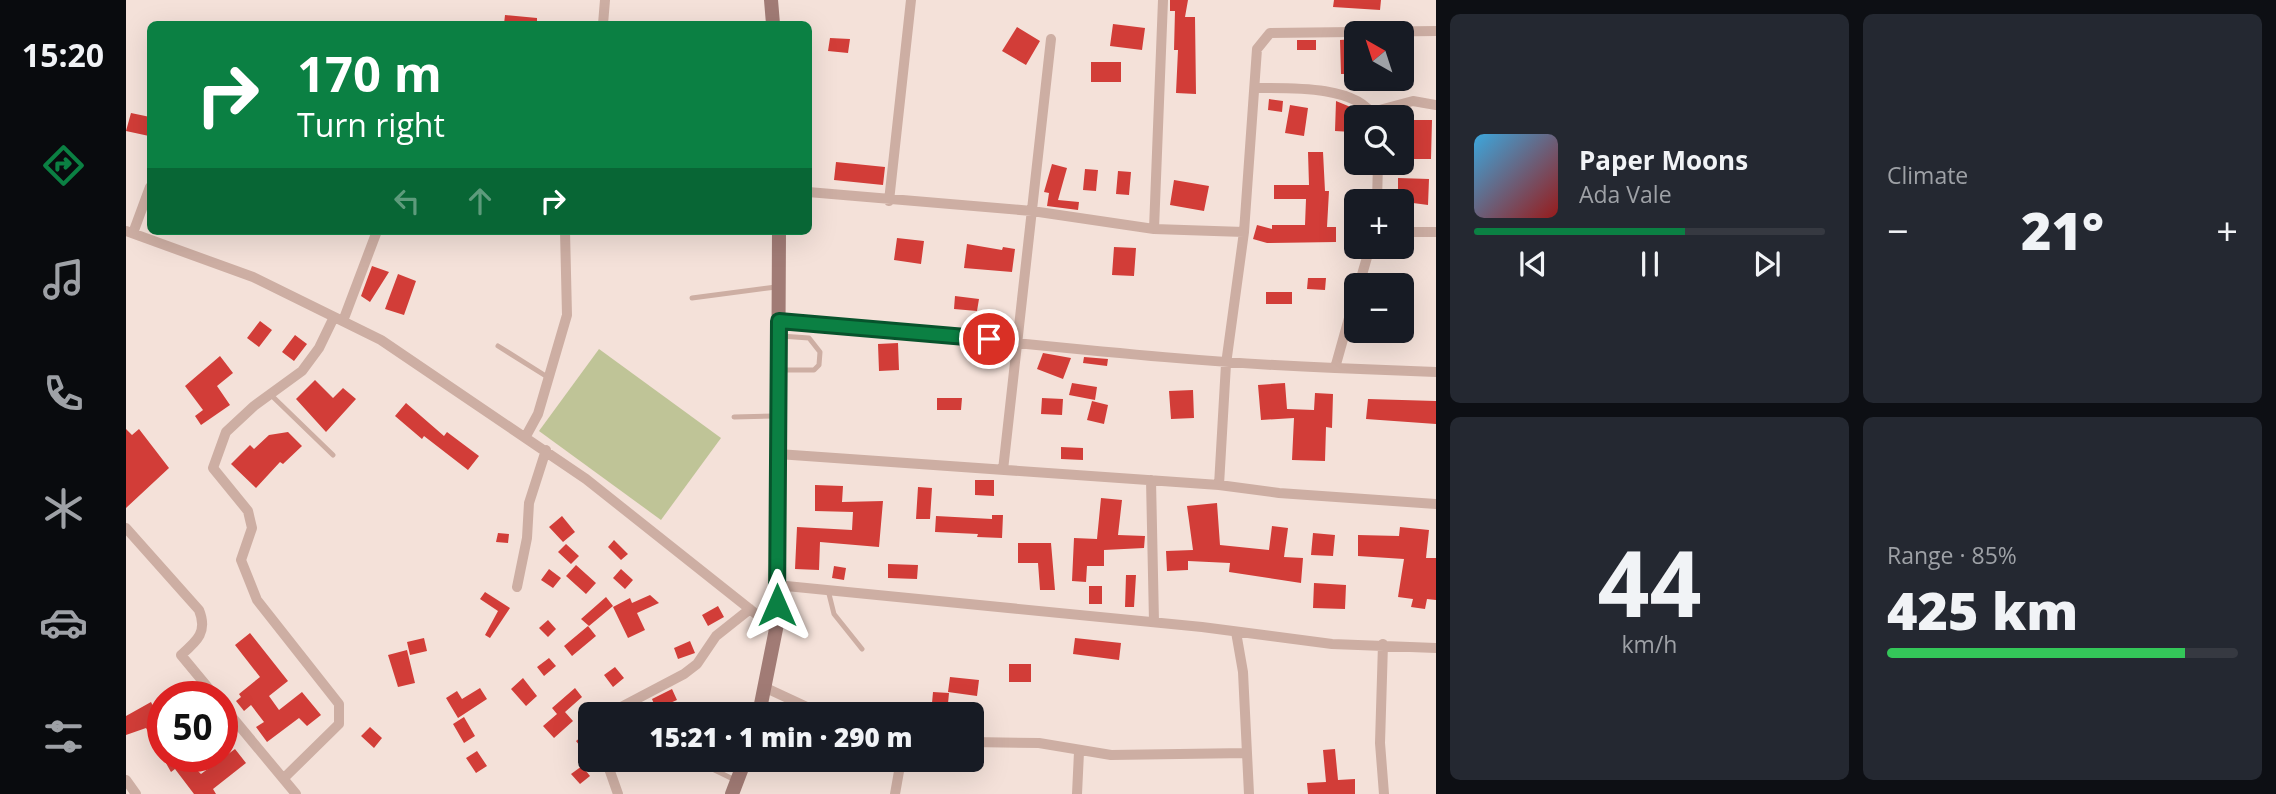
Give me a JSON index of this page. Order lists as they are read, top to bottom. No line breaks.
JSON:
{"north":"top left","page":{"tabs":"15:20","tile":["Climate",["44","km/h"],["Range · 85%","425 km"]],"map_buttons":["+","−"],"turn":["170 m","Turn right"],"song":["Paper Moons","Ada Vale"],"heat":["−","21°","+"],"limit":"50","trip":"15:21 · 1 min · 290 m"}}
